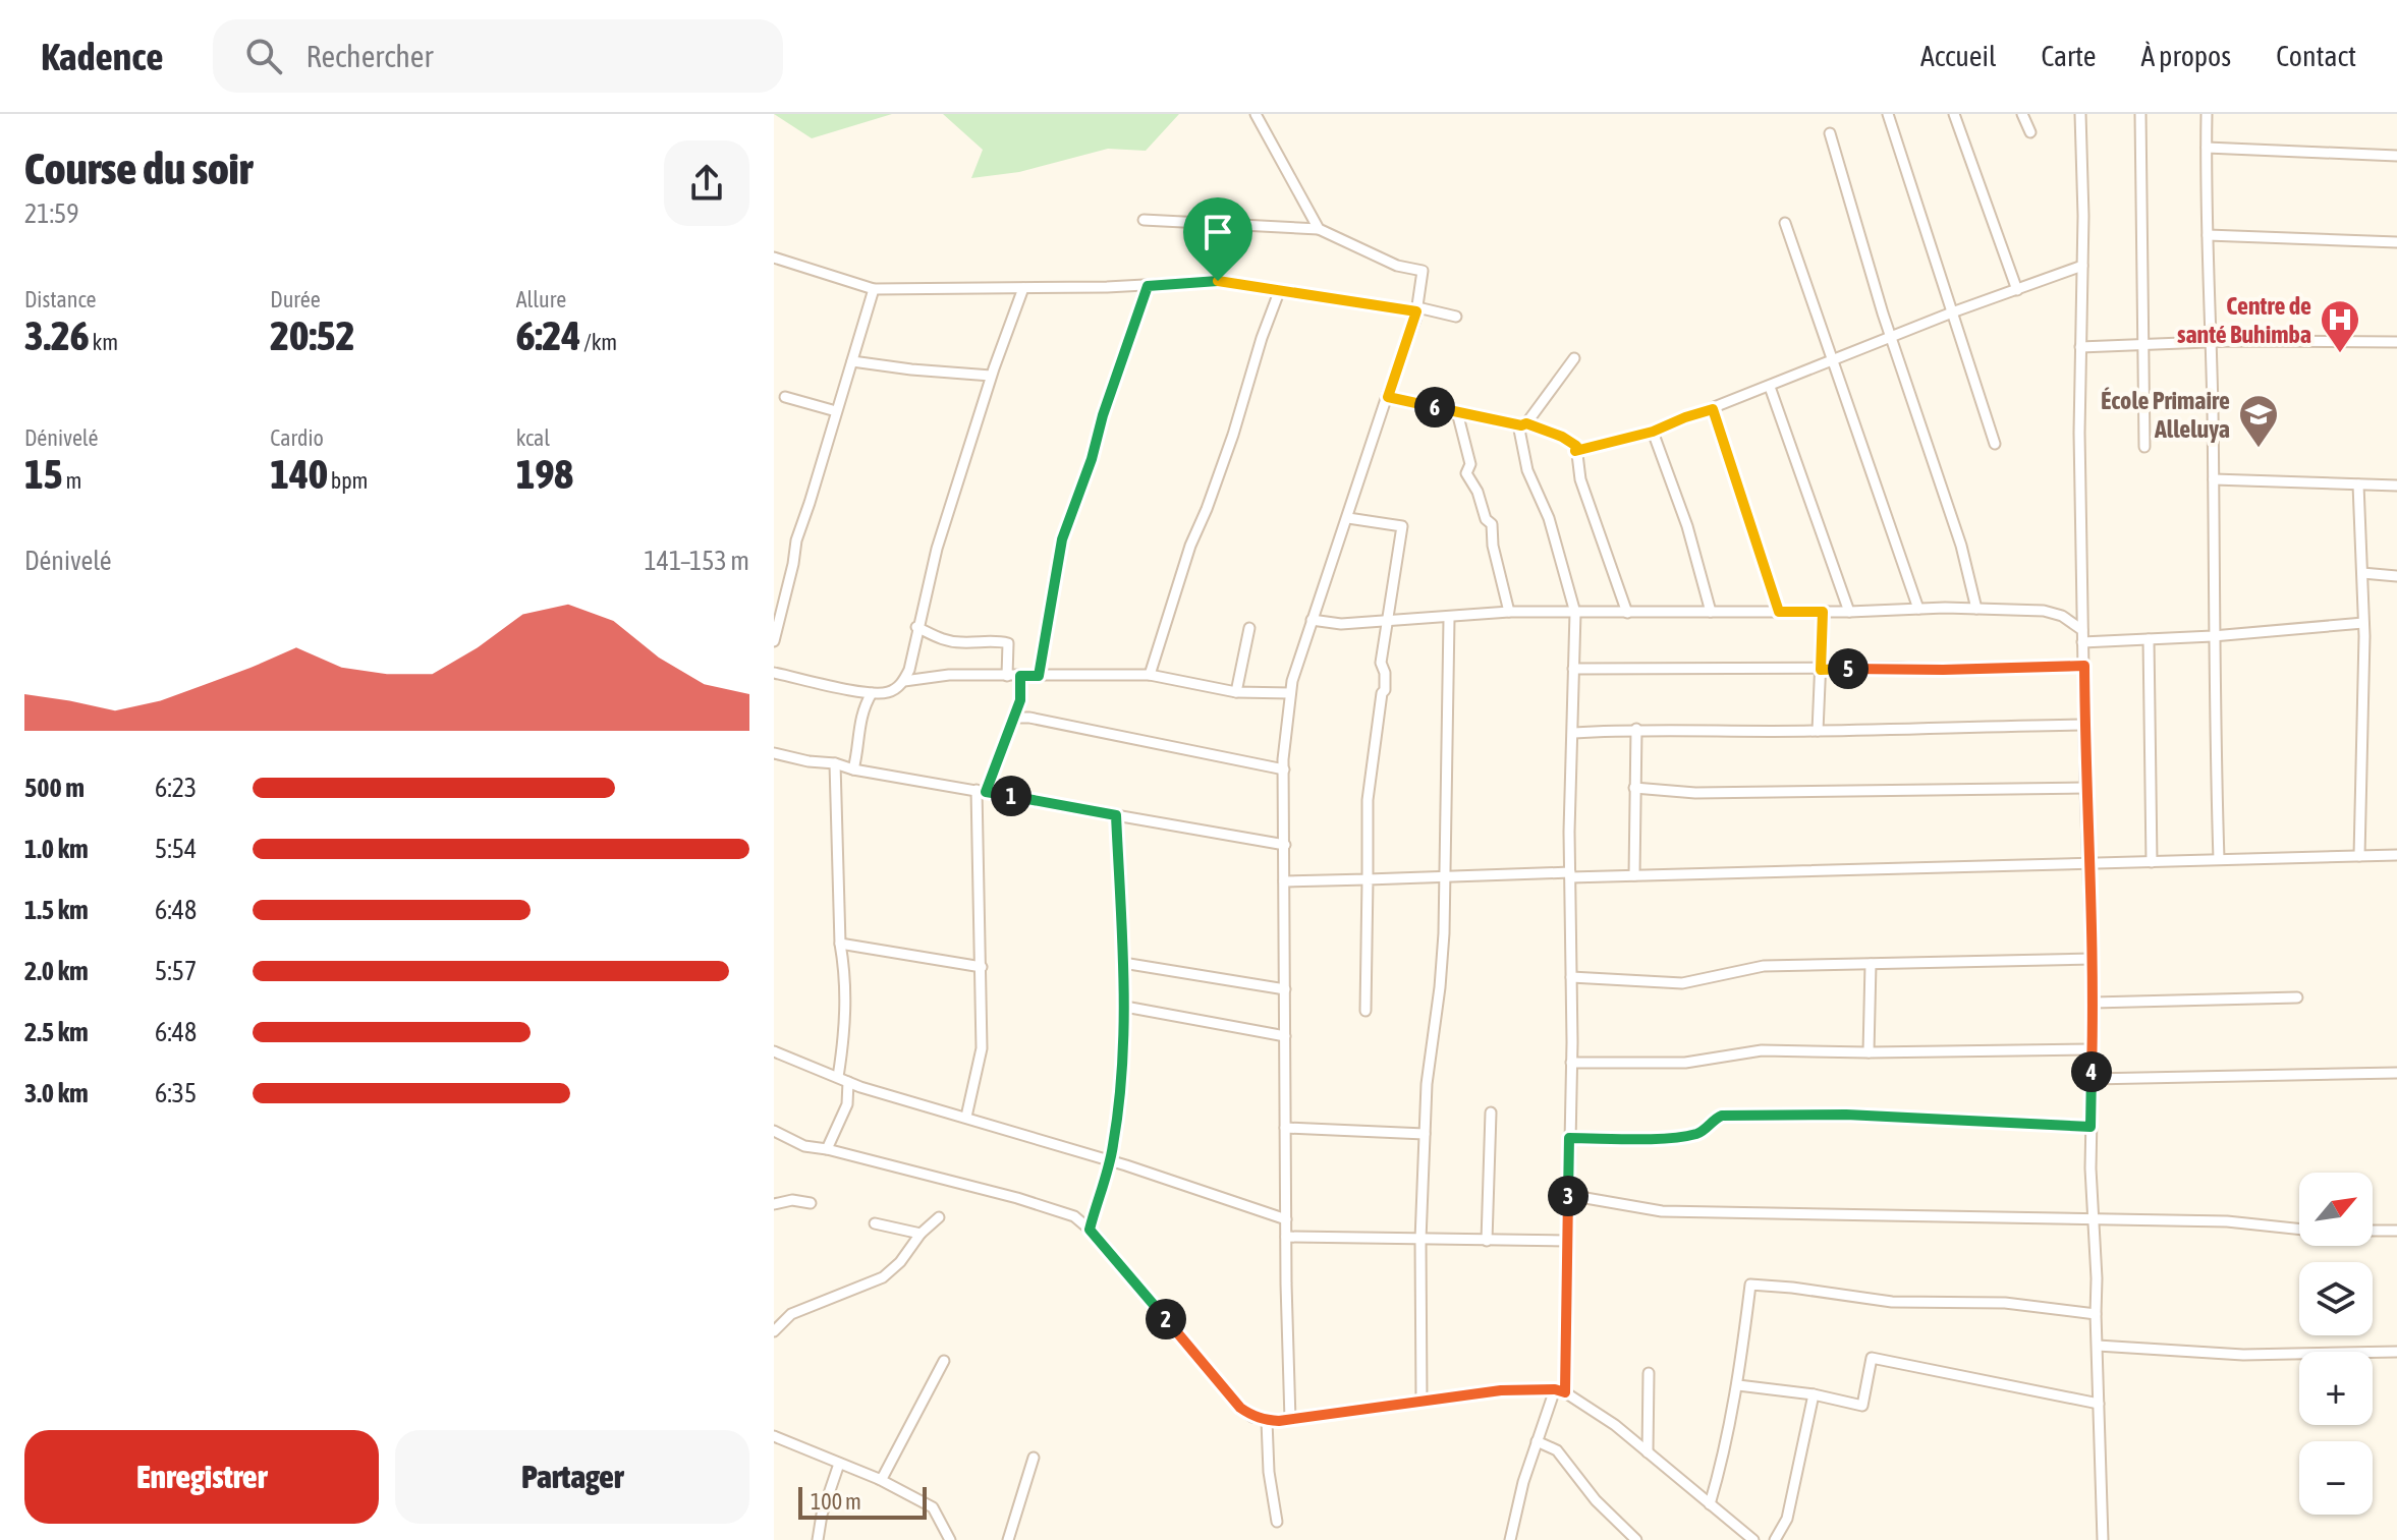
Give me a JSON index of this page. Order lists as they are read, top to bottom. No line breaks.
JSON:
{"places":{"hospital":["Centre de santé Buhimba"],"school or university":["École Primaire Alleluya"]},"scale_bar":"100 m","north":"top right","page":{"header":"Kadence","search":"Rechercher","nav":["Accueil","Carte","À propos","Contact"],"heading":["Course du soir","21:59"],"stats":[["Distance","3.26 km"],["Durée","20:52"],["Allure","6:24 /km"],["Dénivelé","15 m"],["Cardio","140 bpm"],["kcal","198"]],"pins":["6","5","1","4","3","2"],"chart":["Dénivelé","141–153 m"],"list":[{"name":"500 m","note":"6:23"},{"name":"1.0 km","note":"5:54"},{"name":"1.5 km","note":"6:48"},{"name":"2.0 km","note":"5:57"},{"name":"2.5 km","note":"6:48"},{"name":"3.0 km","note":"6:35"}],"map_buttons":["+","−"],"buttons":["Enregistrer","Partager"],"scale":"100 m"}}
